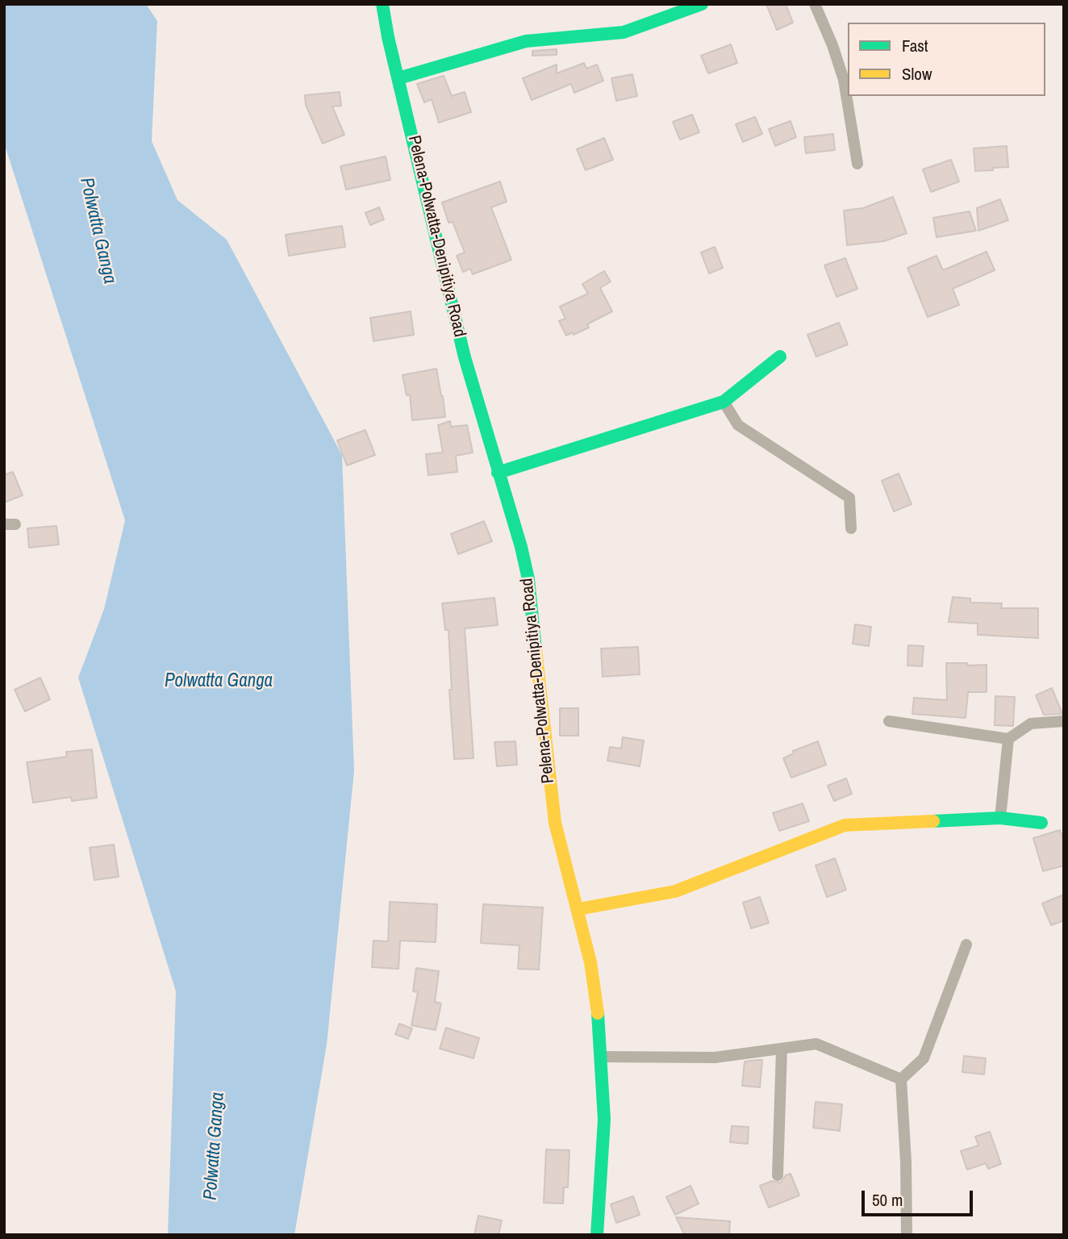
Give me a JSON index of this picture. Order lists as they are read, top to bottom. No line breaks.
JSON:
{"streets":{"main road":["Pelena-Polwatta-Denipitiya Road"]},"water":["Polwatta Ganga"],"legend":["Fast","Slow"],"scale_bar":"50 m"}
